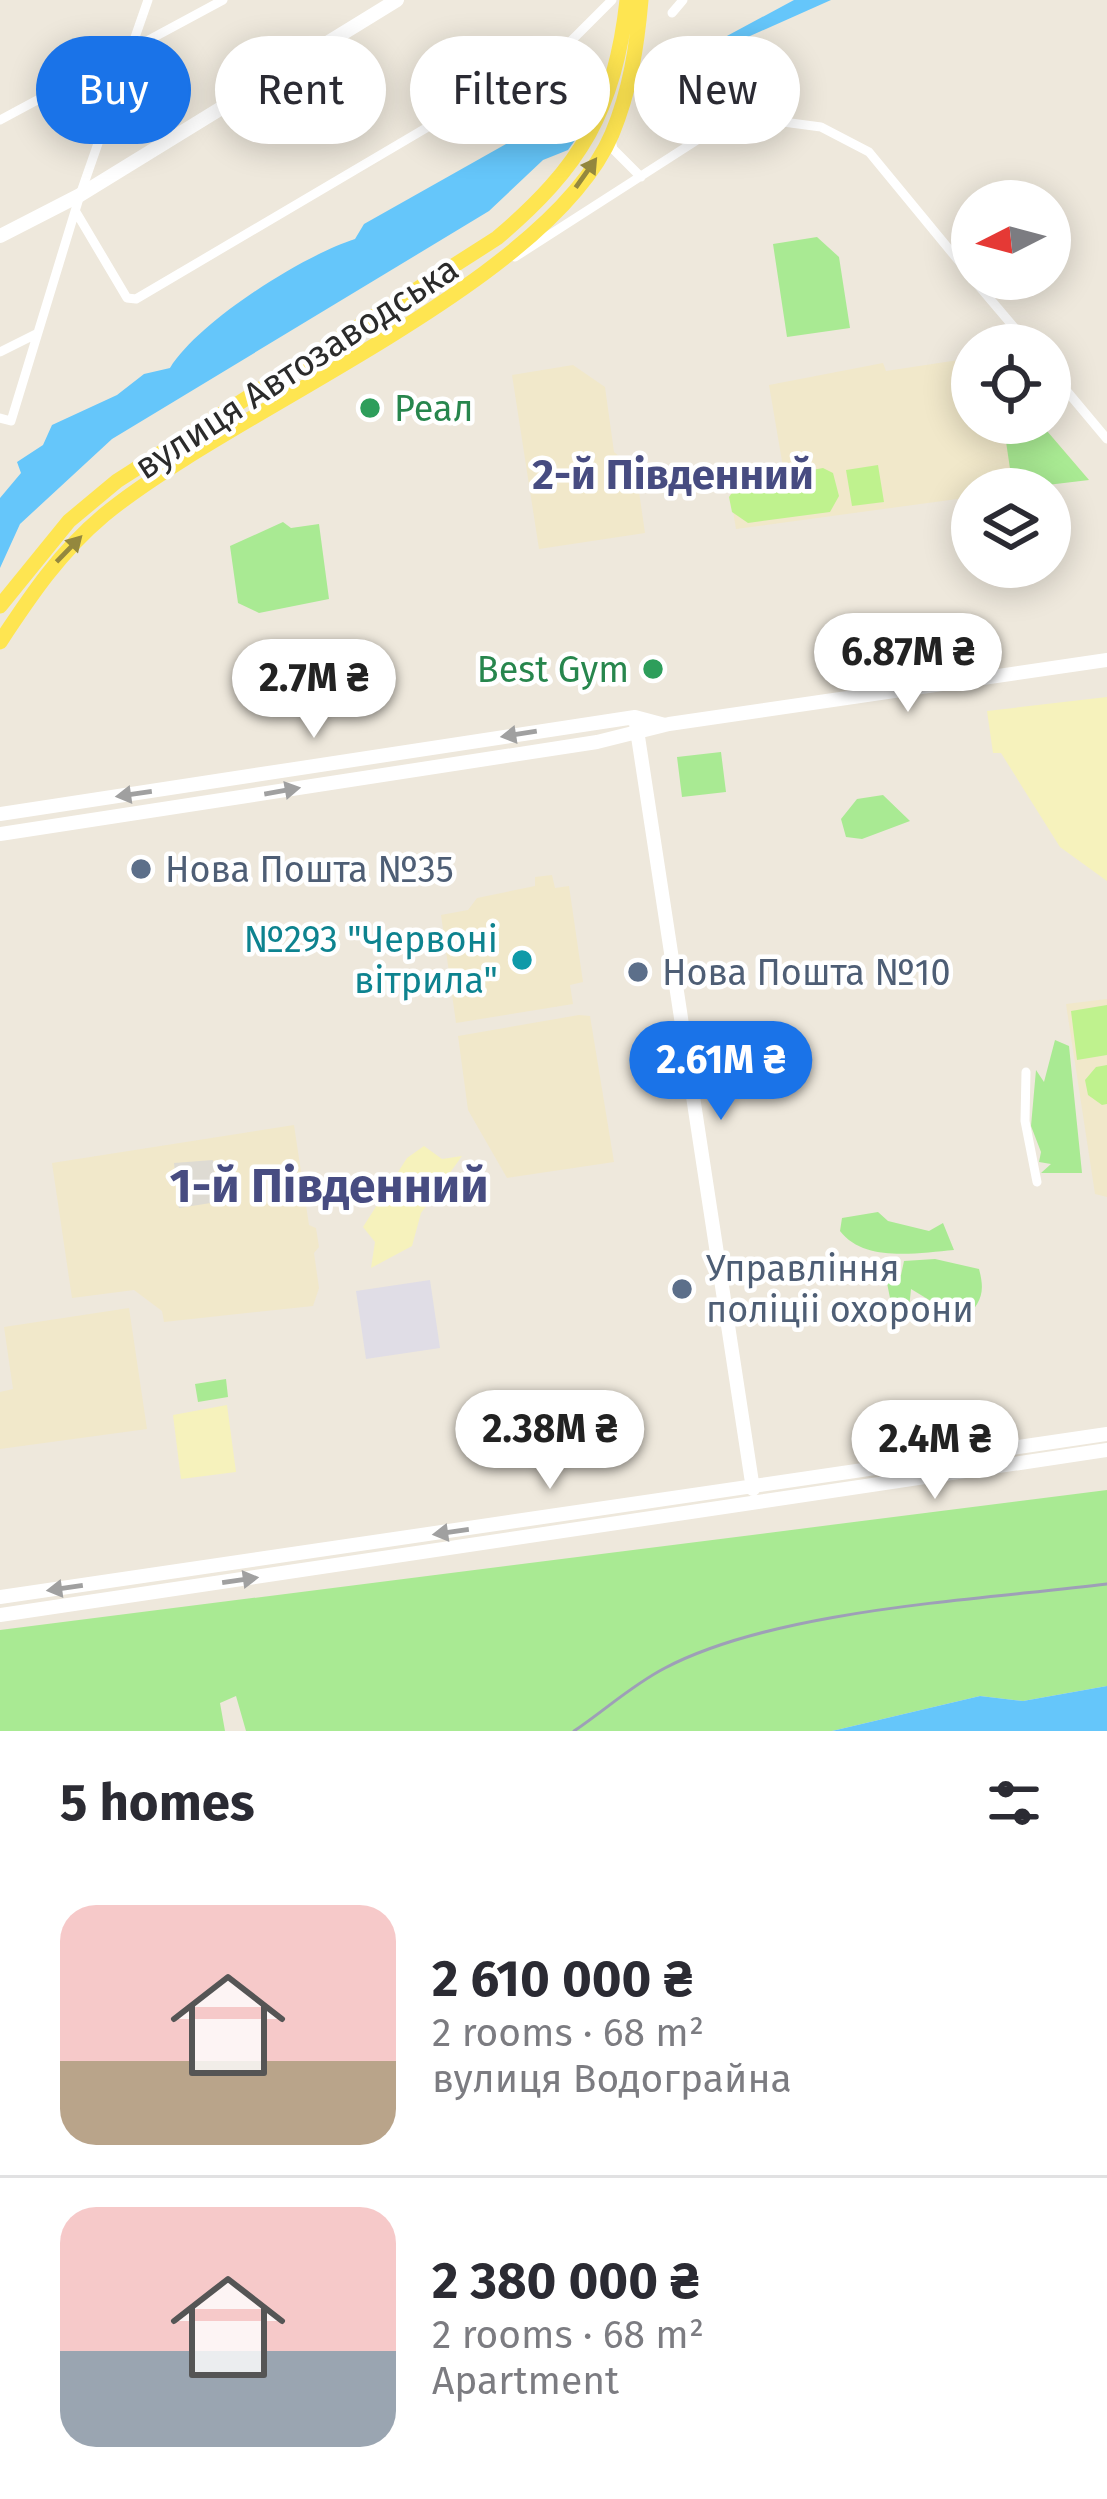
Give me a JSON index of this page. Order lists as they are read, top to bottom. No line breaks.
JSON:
{"streets":{"main road":["вулиця Автозаводська"]},"districts":["2-й Південний","1-й Південний"],"places":["Реал","Best Gym","Нова Пошта №35","№293 \"Червоні вітрила\"","Нова Пошта №10","Управлiння полiцii охорони"],"north":"left","page":{"chip":["Buy","Rent","Filters","New"],"price":["6.87M ₴","2.7M ₴","2.61M ₴","2.38M ₴","2.4M ₴"],"heading":"5 homes","list":[{"name":"2 610 000 ₴","note":"2 rooms · 68 m² · вулиця Водограйна"},{"name":"2 380 000 ₴","note":"2 rooms · 68 m² · Apartment"}]}}
